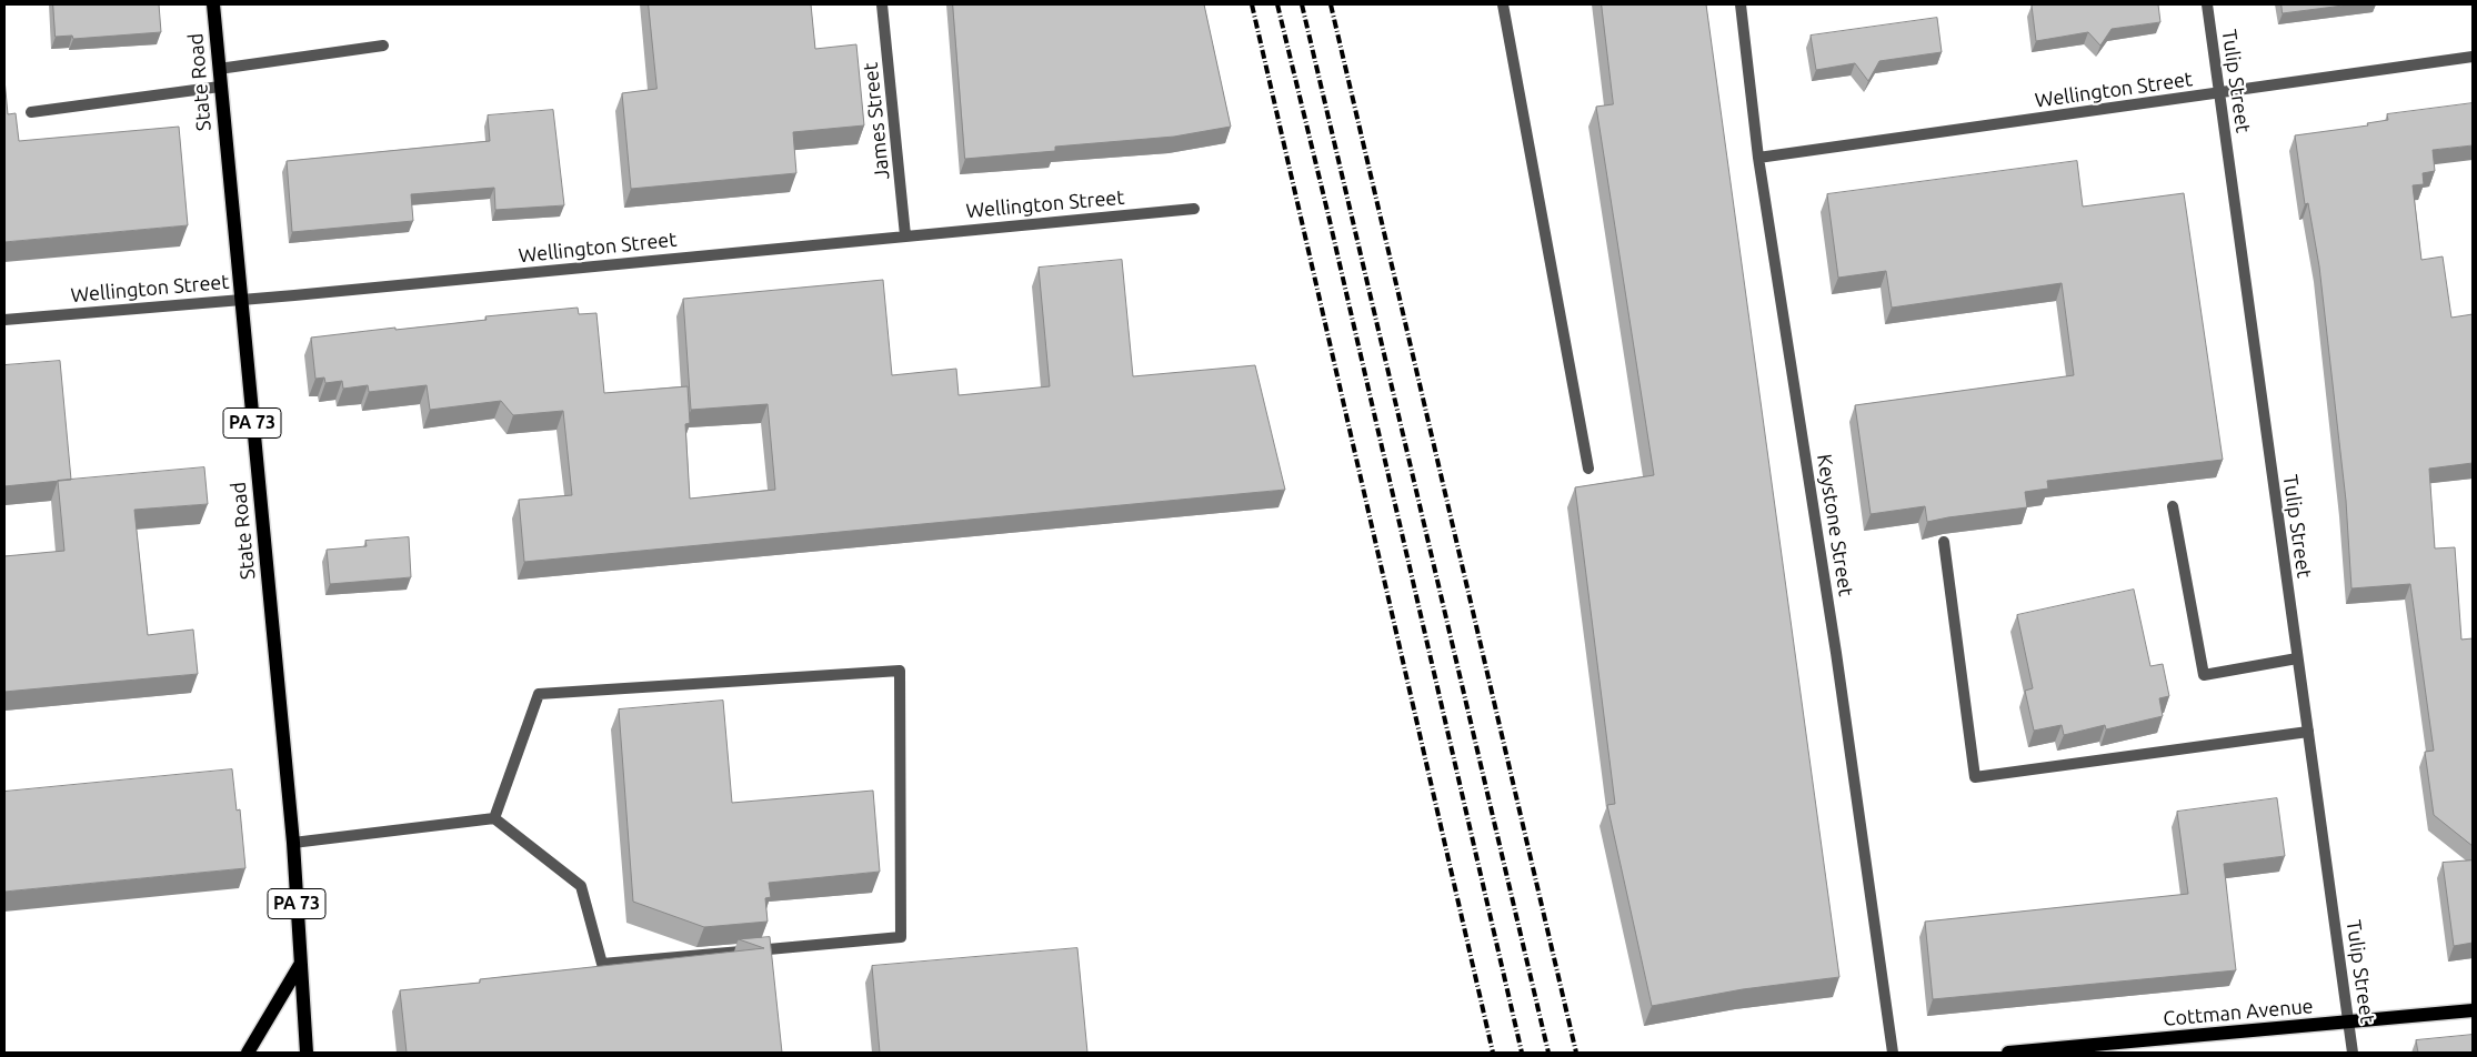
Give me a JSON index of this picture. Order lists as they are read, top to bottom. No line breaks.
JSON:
{"streets":{"main road":["State Road","PA 73","Cottman Avenue"],"street":["Tulip Street","Wellington Street","James Street","Keystone Street"]},"crossings":[["Tulip Street","Wellington Street"],["Tulip Street","Cottman Avenue"],["State Road","Wellington Street"],["Wellington Street","James Street"],["Wellington Street","Keystone Street"]]}
